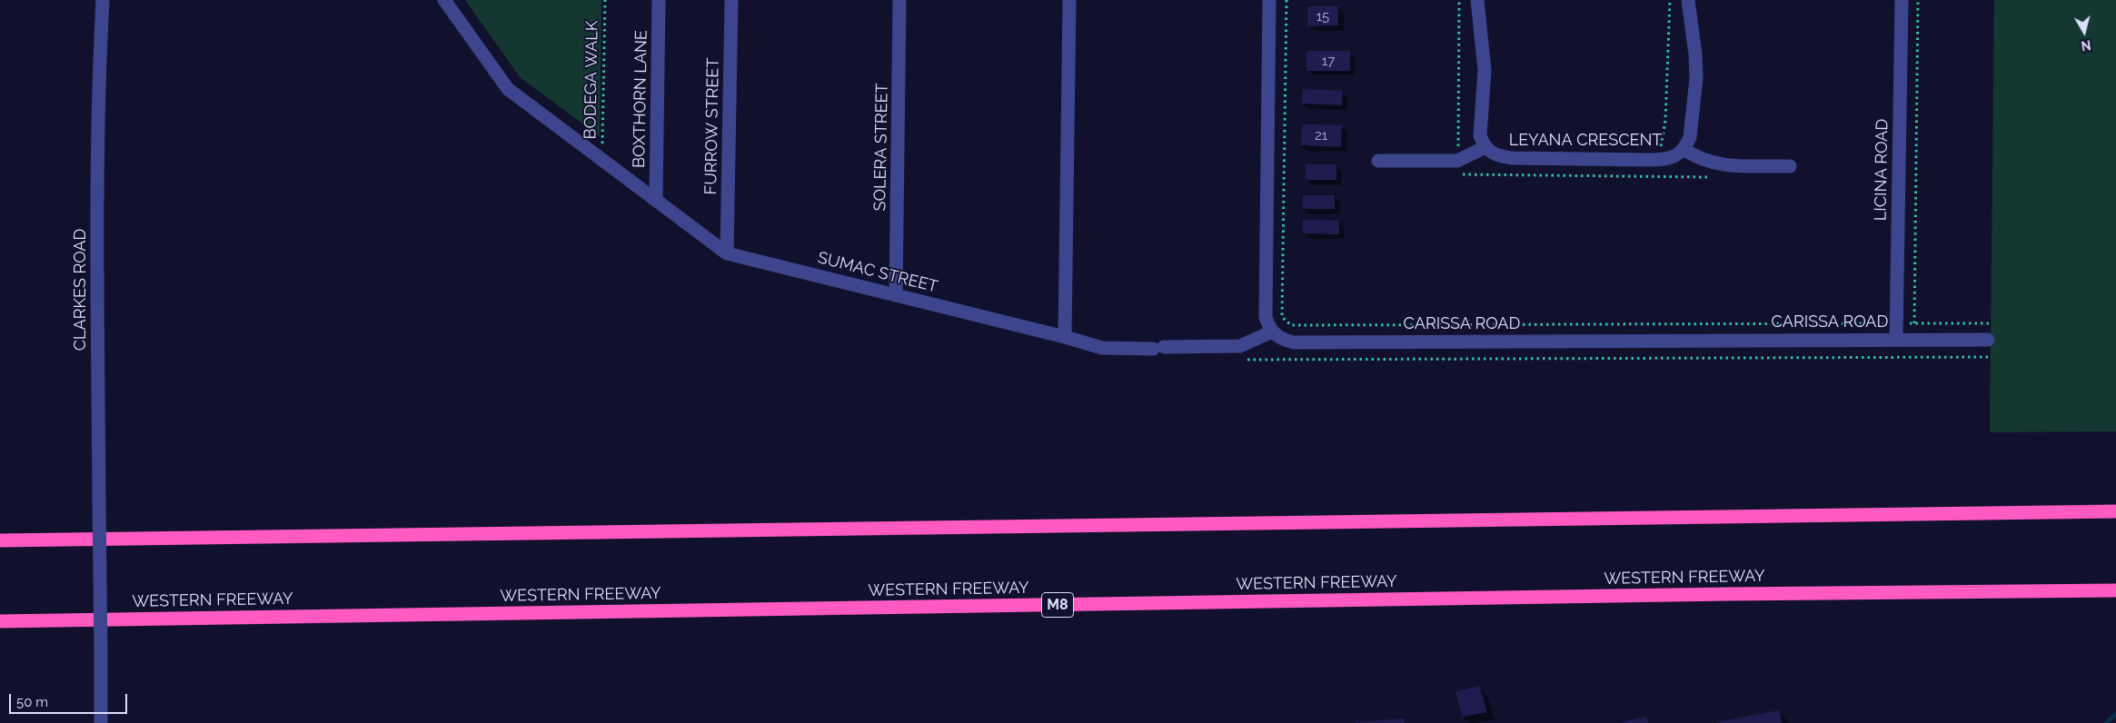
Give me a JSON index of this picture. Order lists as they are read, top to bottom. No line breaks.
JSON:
{"streets":{"highway":["WESTERN FREEWAY","M8"],"street":["BOXTHORN LANE","FURROW STREET","LEYANA CRESCENT","SOLERA STREET","LICINA ROAD","SUMAC STREET","CLARKES ROAD","CARISSA ROAD"],"path":["BODEGA WALK"]},"crossings":[["BODEGA WALK","SUMAC STREET"],["BOXTHORN LANE","SUMAC STREET"],["FURROW STREET","SUMAC STREET"],["SOLERA STREET","SUMAC STREET"],["LICINA ROAD","CARISSA ROAD"],["SUMAC STREET","CARISSA ROAD"]],"house_numbers":["15","17","21"],"scale_bar":"50 m","north":"bottom"}
